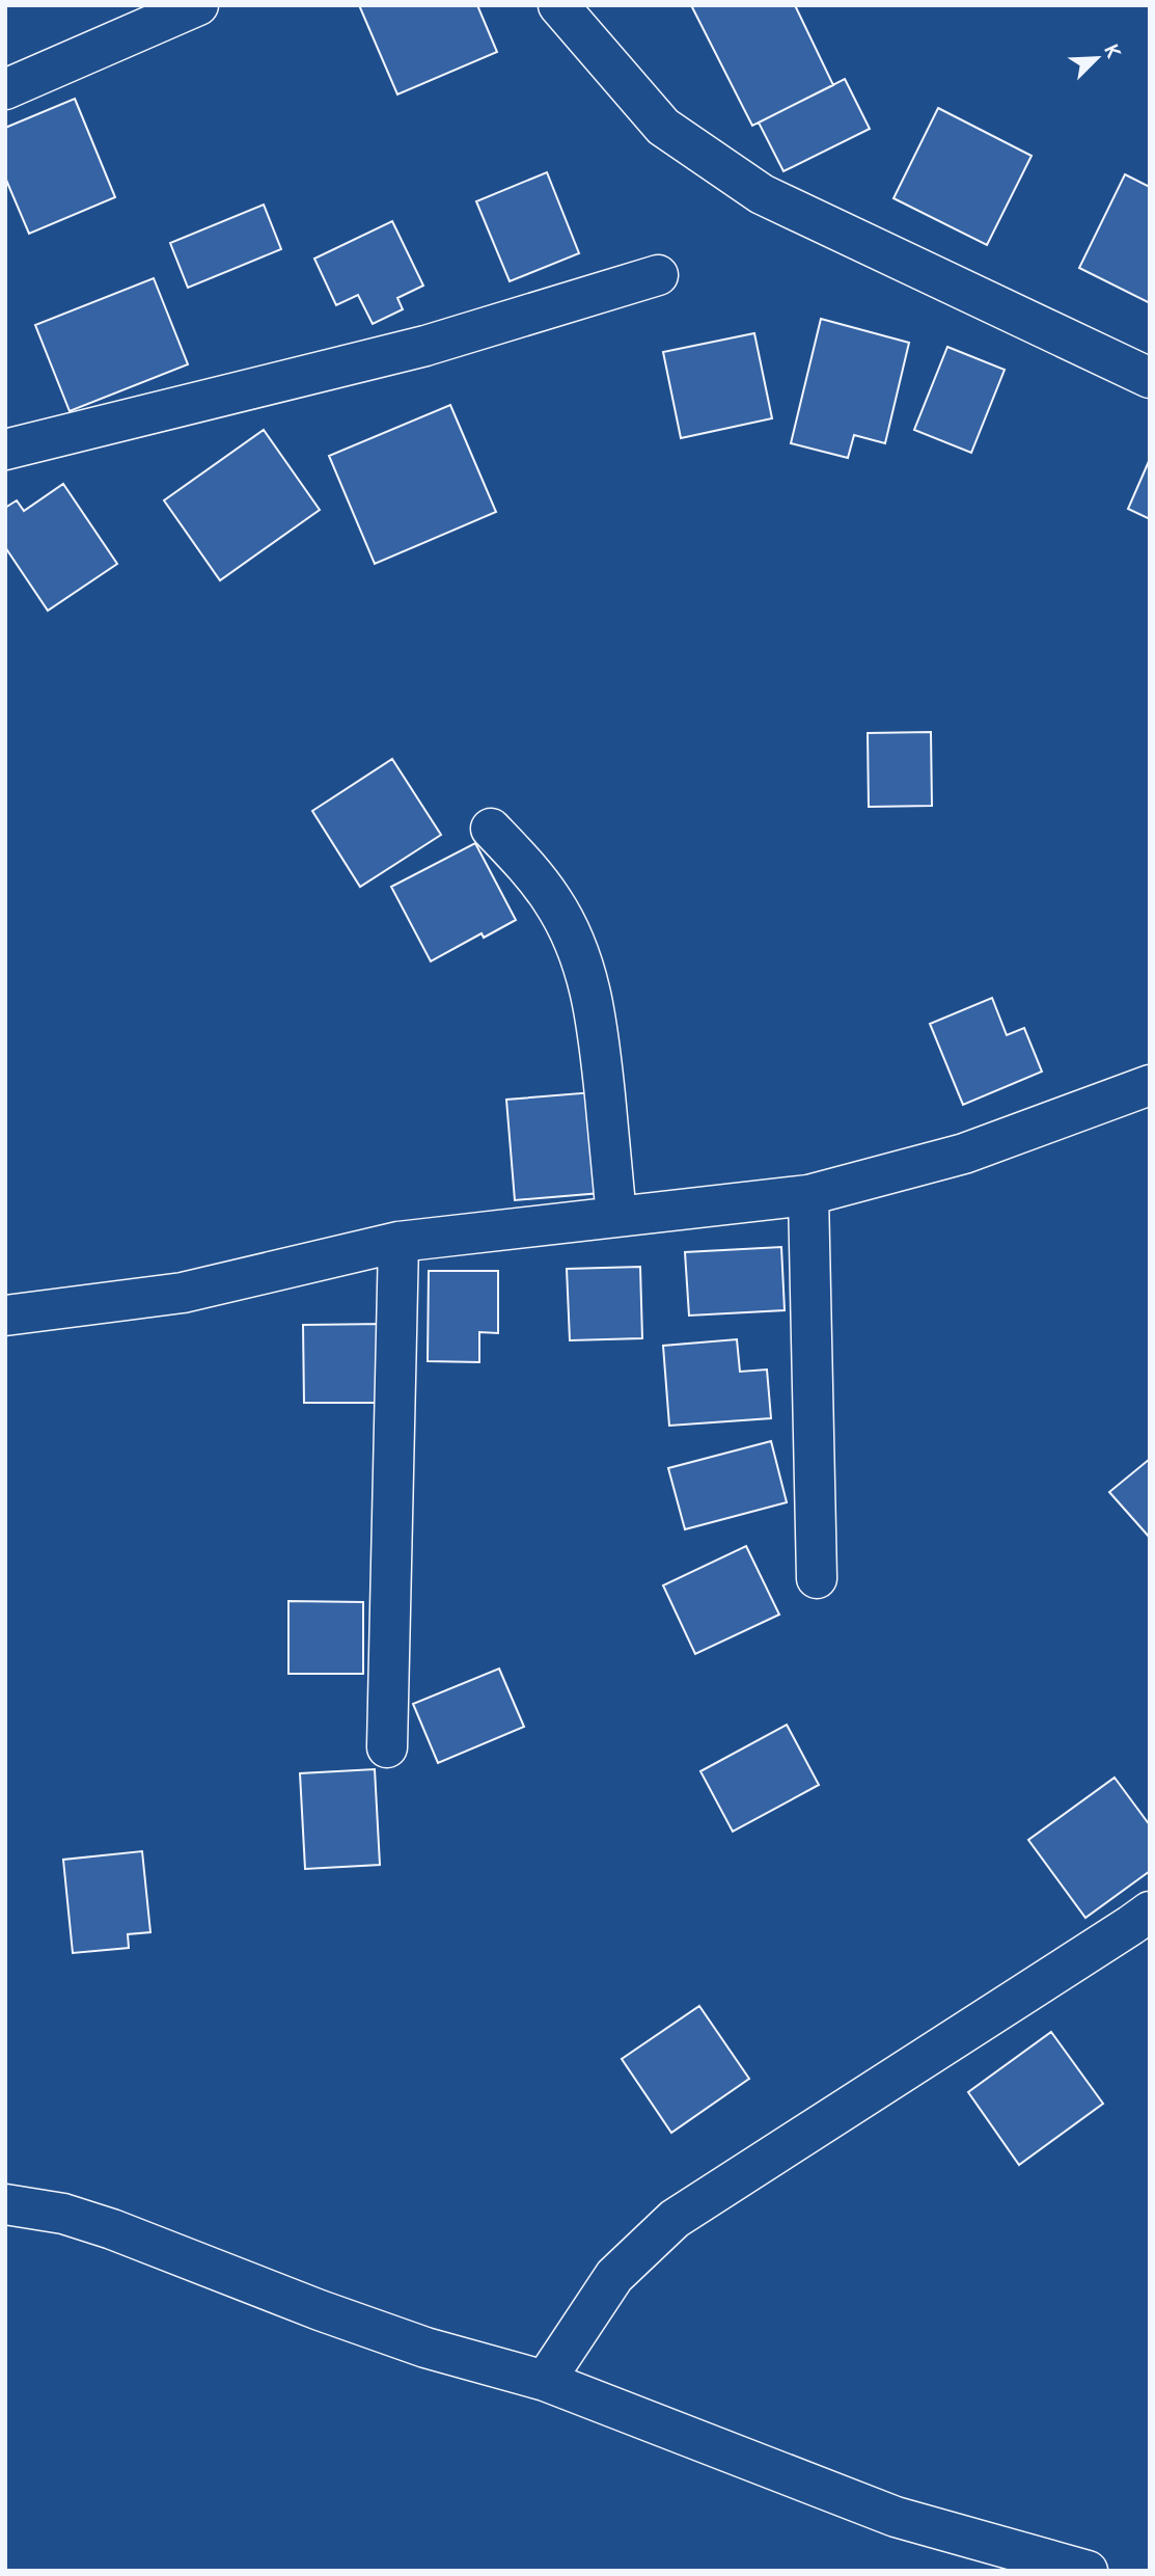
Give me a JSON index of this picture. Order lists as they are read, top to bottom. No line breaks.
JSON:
{"north":"top right"}
